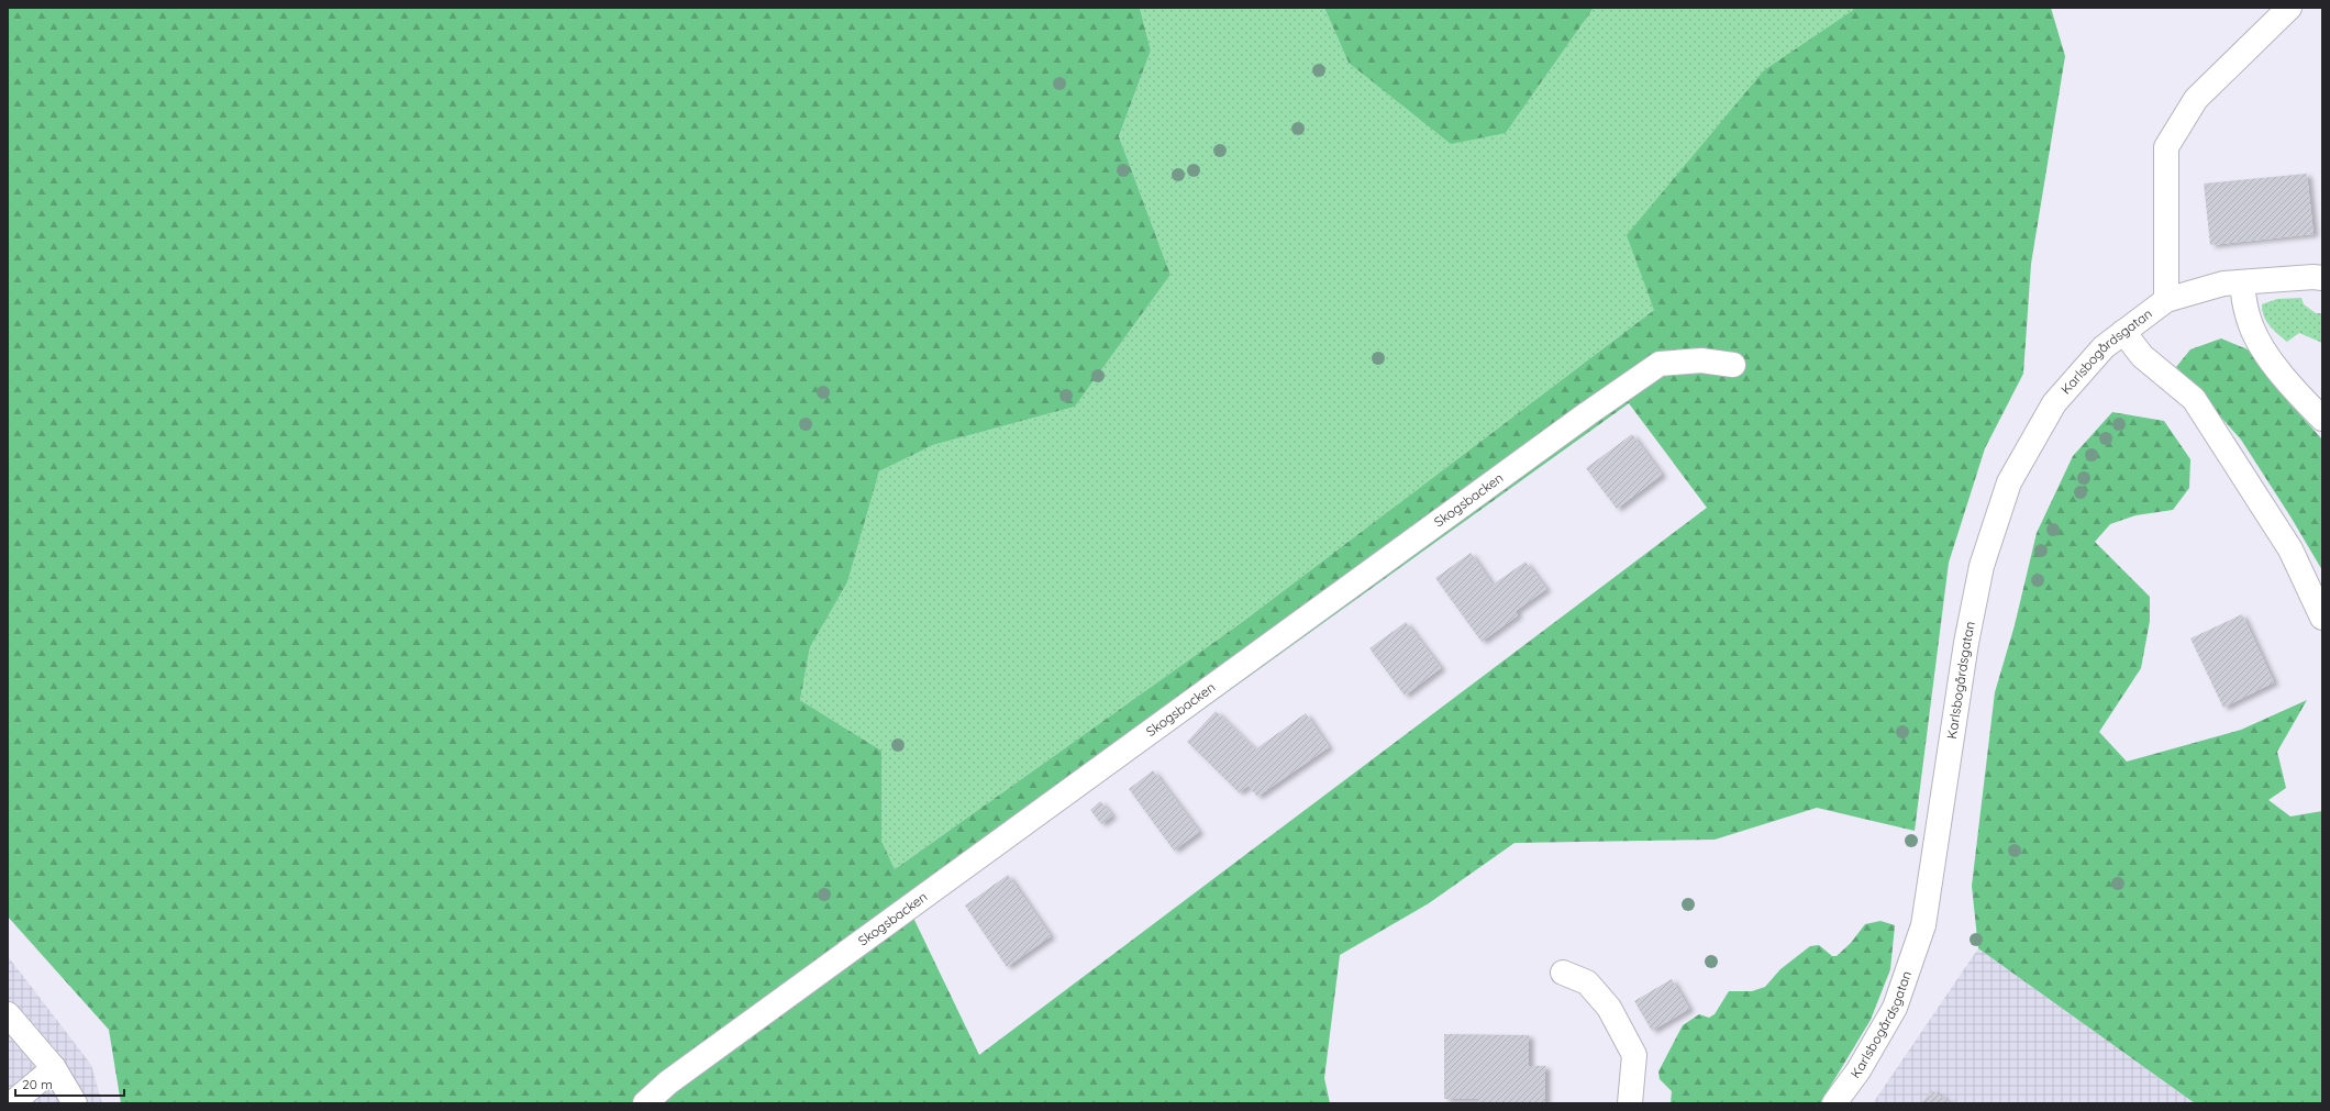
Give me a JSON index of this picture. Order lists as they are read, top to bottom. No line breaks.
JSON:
{"streets":{"street":["Karlsbogårdsgatan","Skogsbacken"]},"scale_bar":"20 m"}
